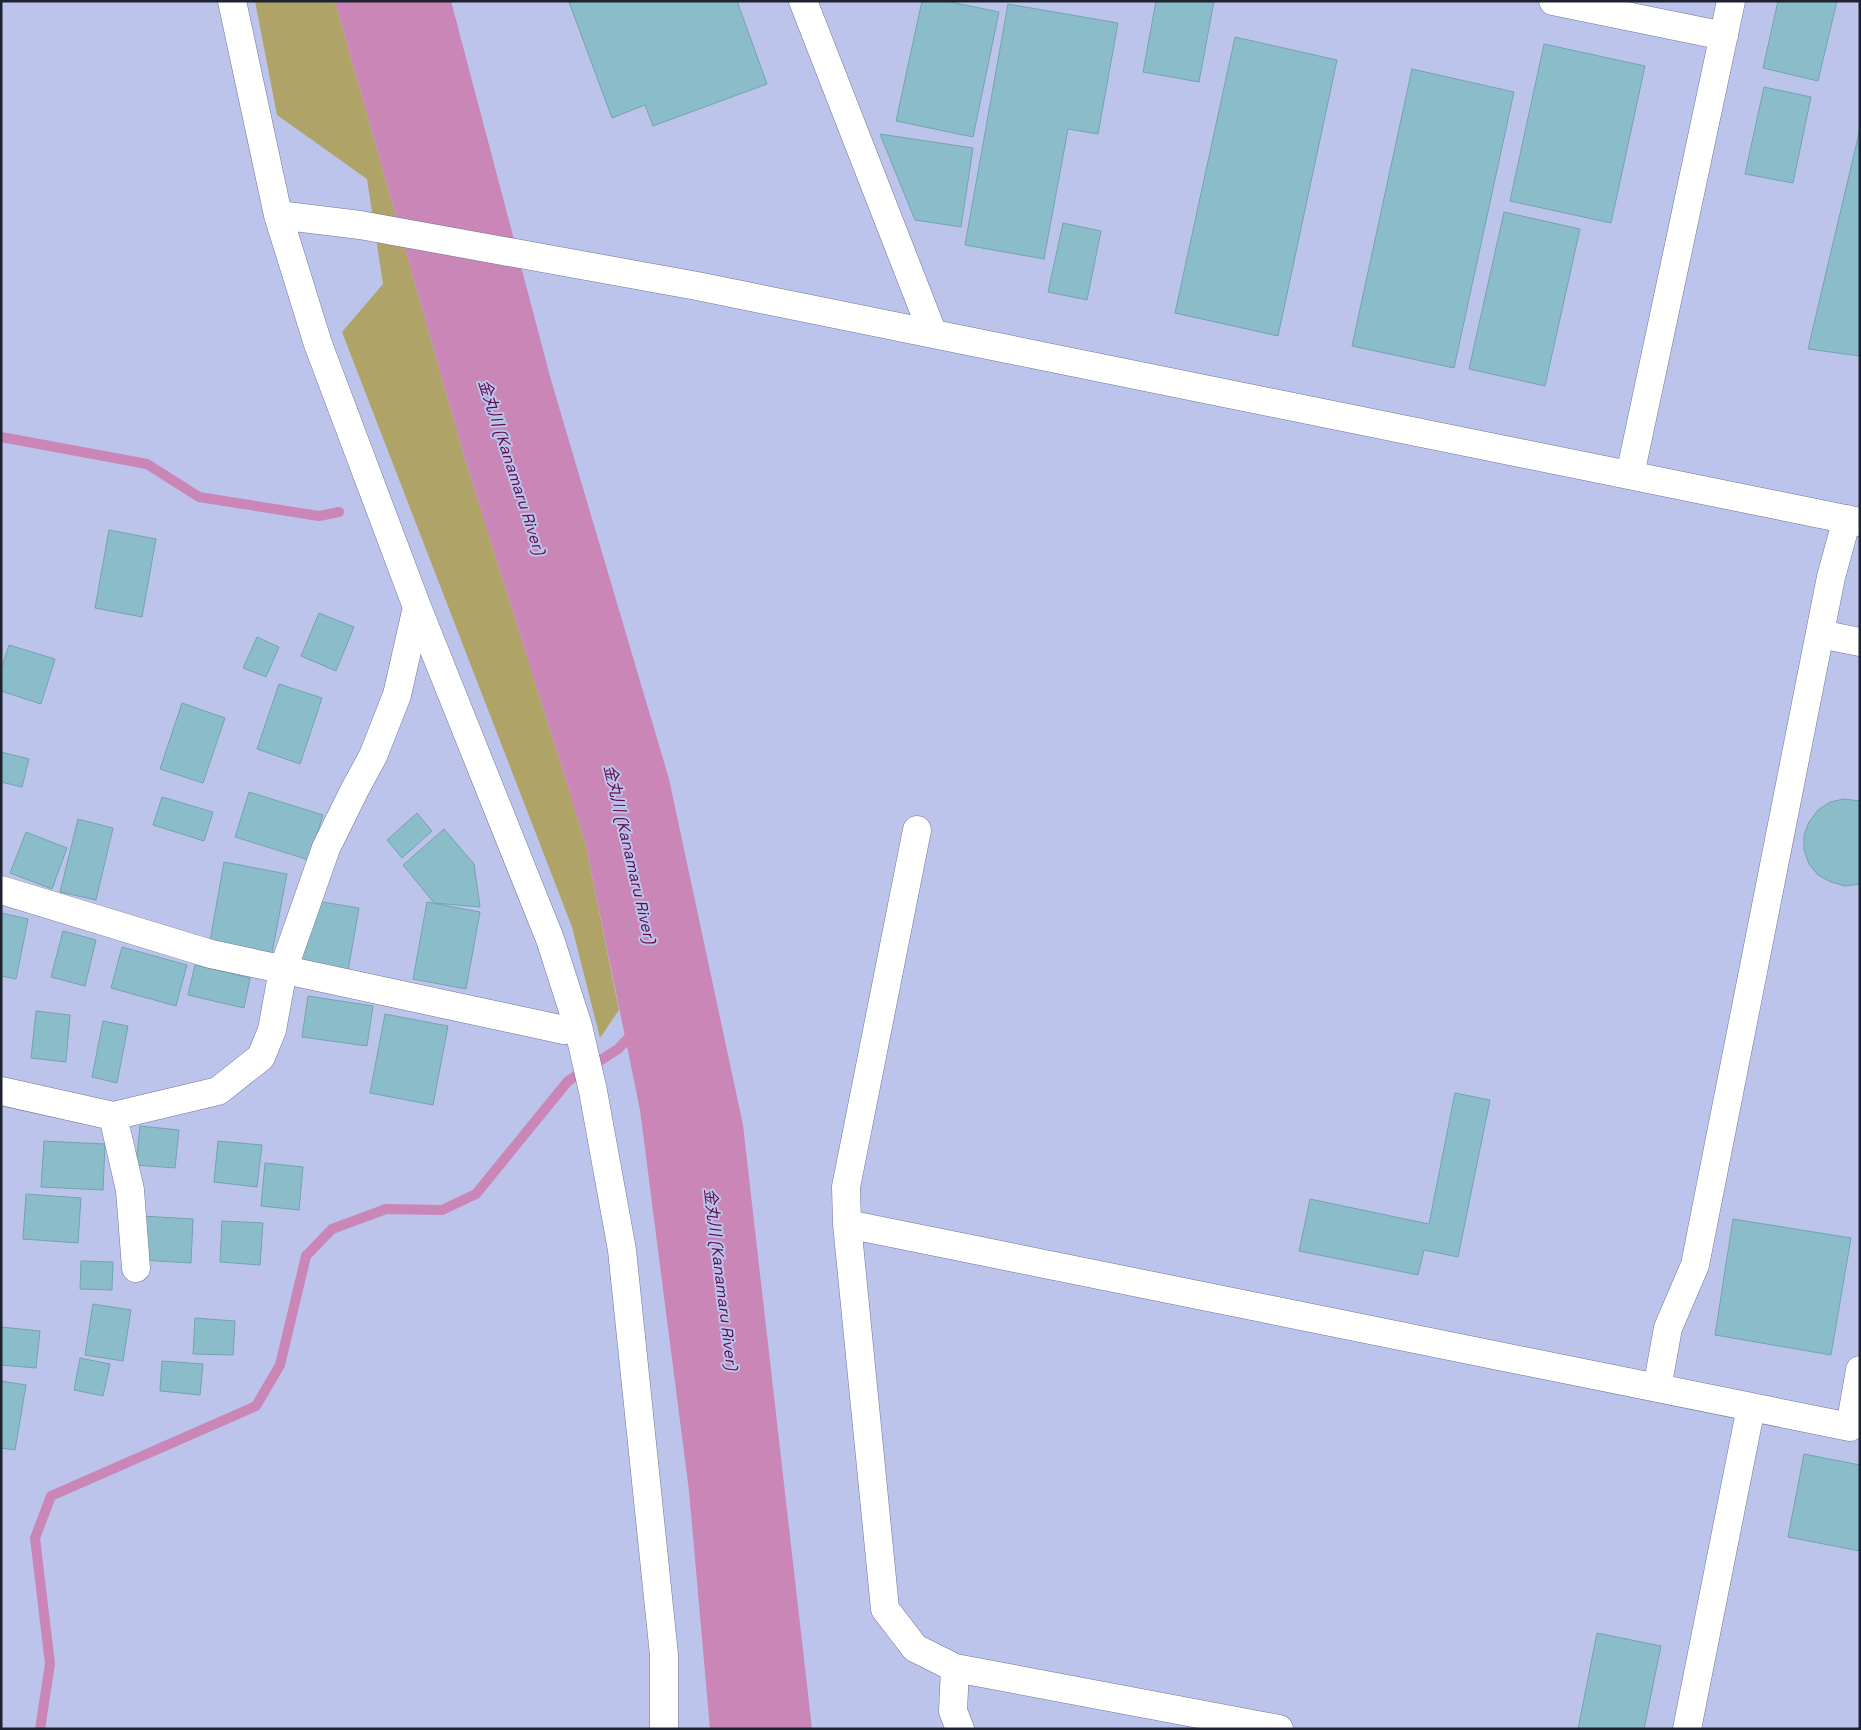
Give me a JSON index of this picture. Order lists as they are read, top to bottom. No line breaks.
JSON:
{"water":["金丸川 (Kanamaru River)"]}
